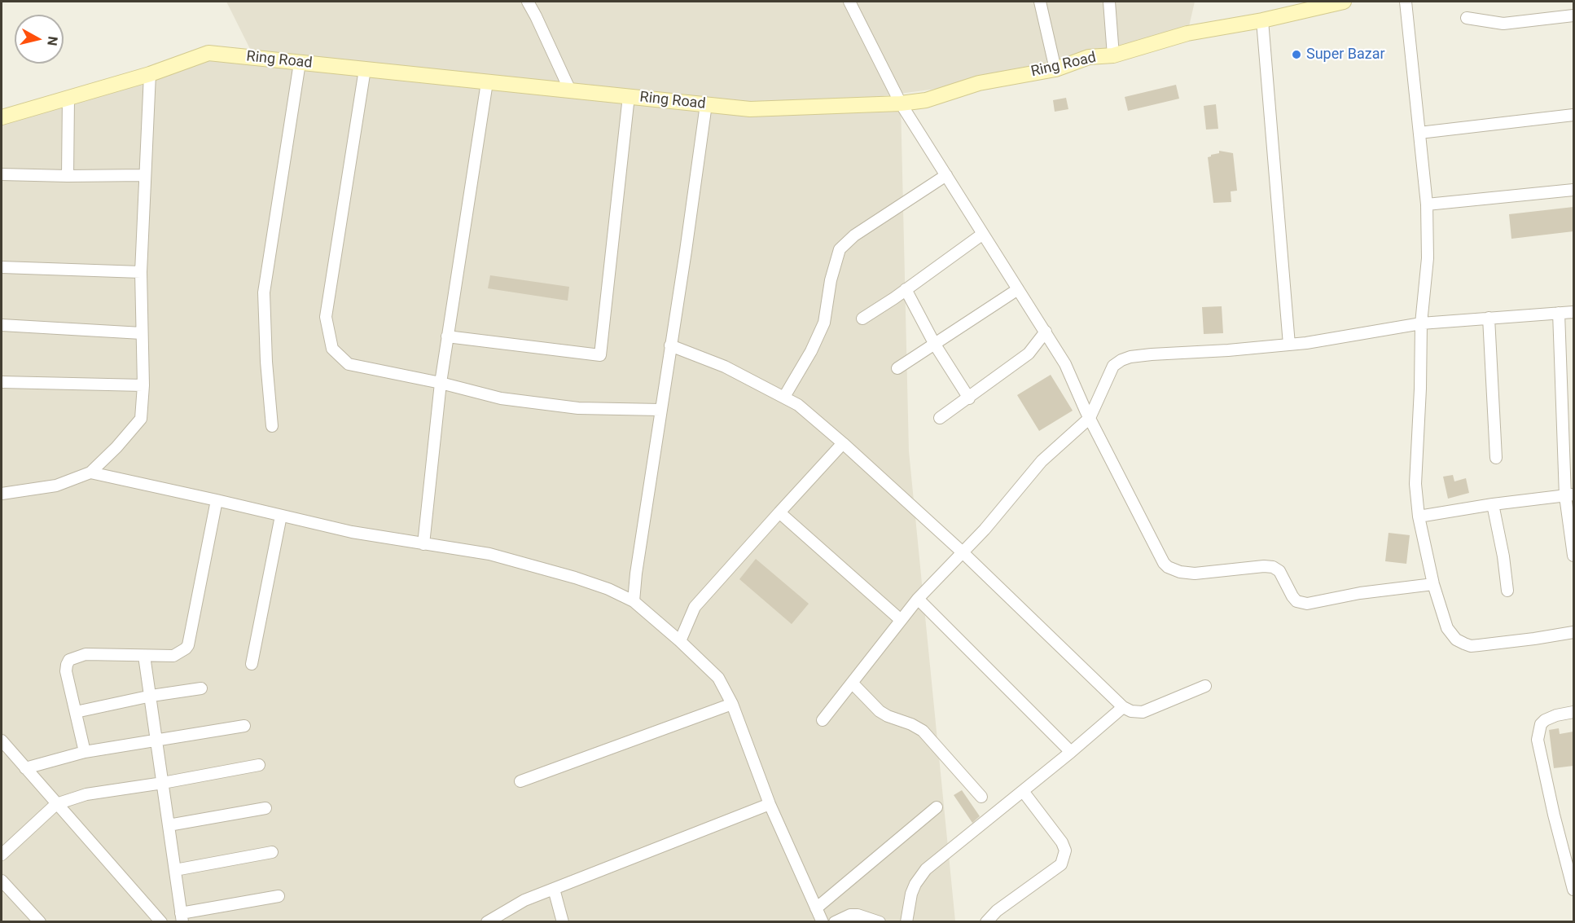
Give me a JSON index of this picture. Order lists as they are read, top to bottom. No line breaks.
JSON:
{"streets":{"main road":["Ring Road"]},"places":["Super Bazar"],"north":"right"}
